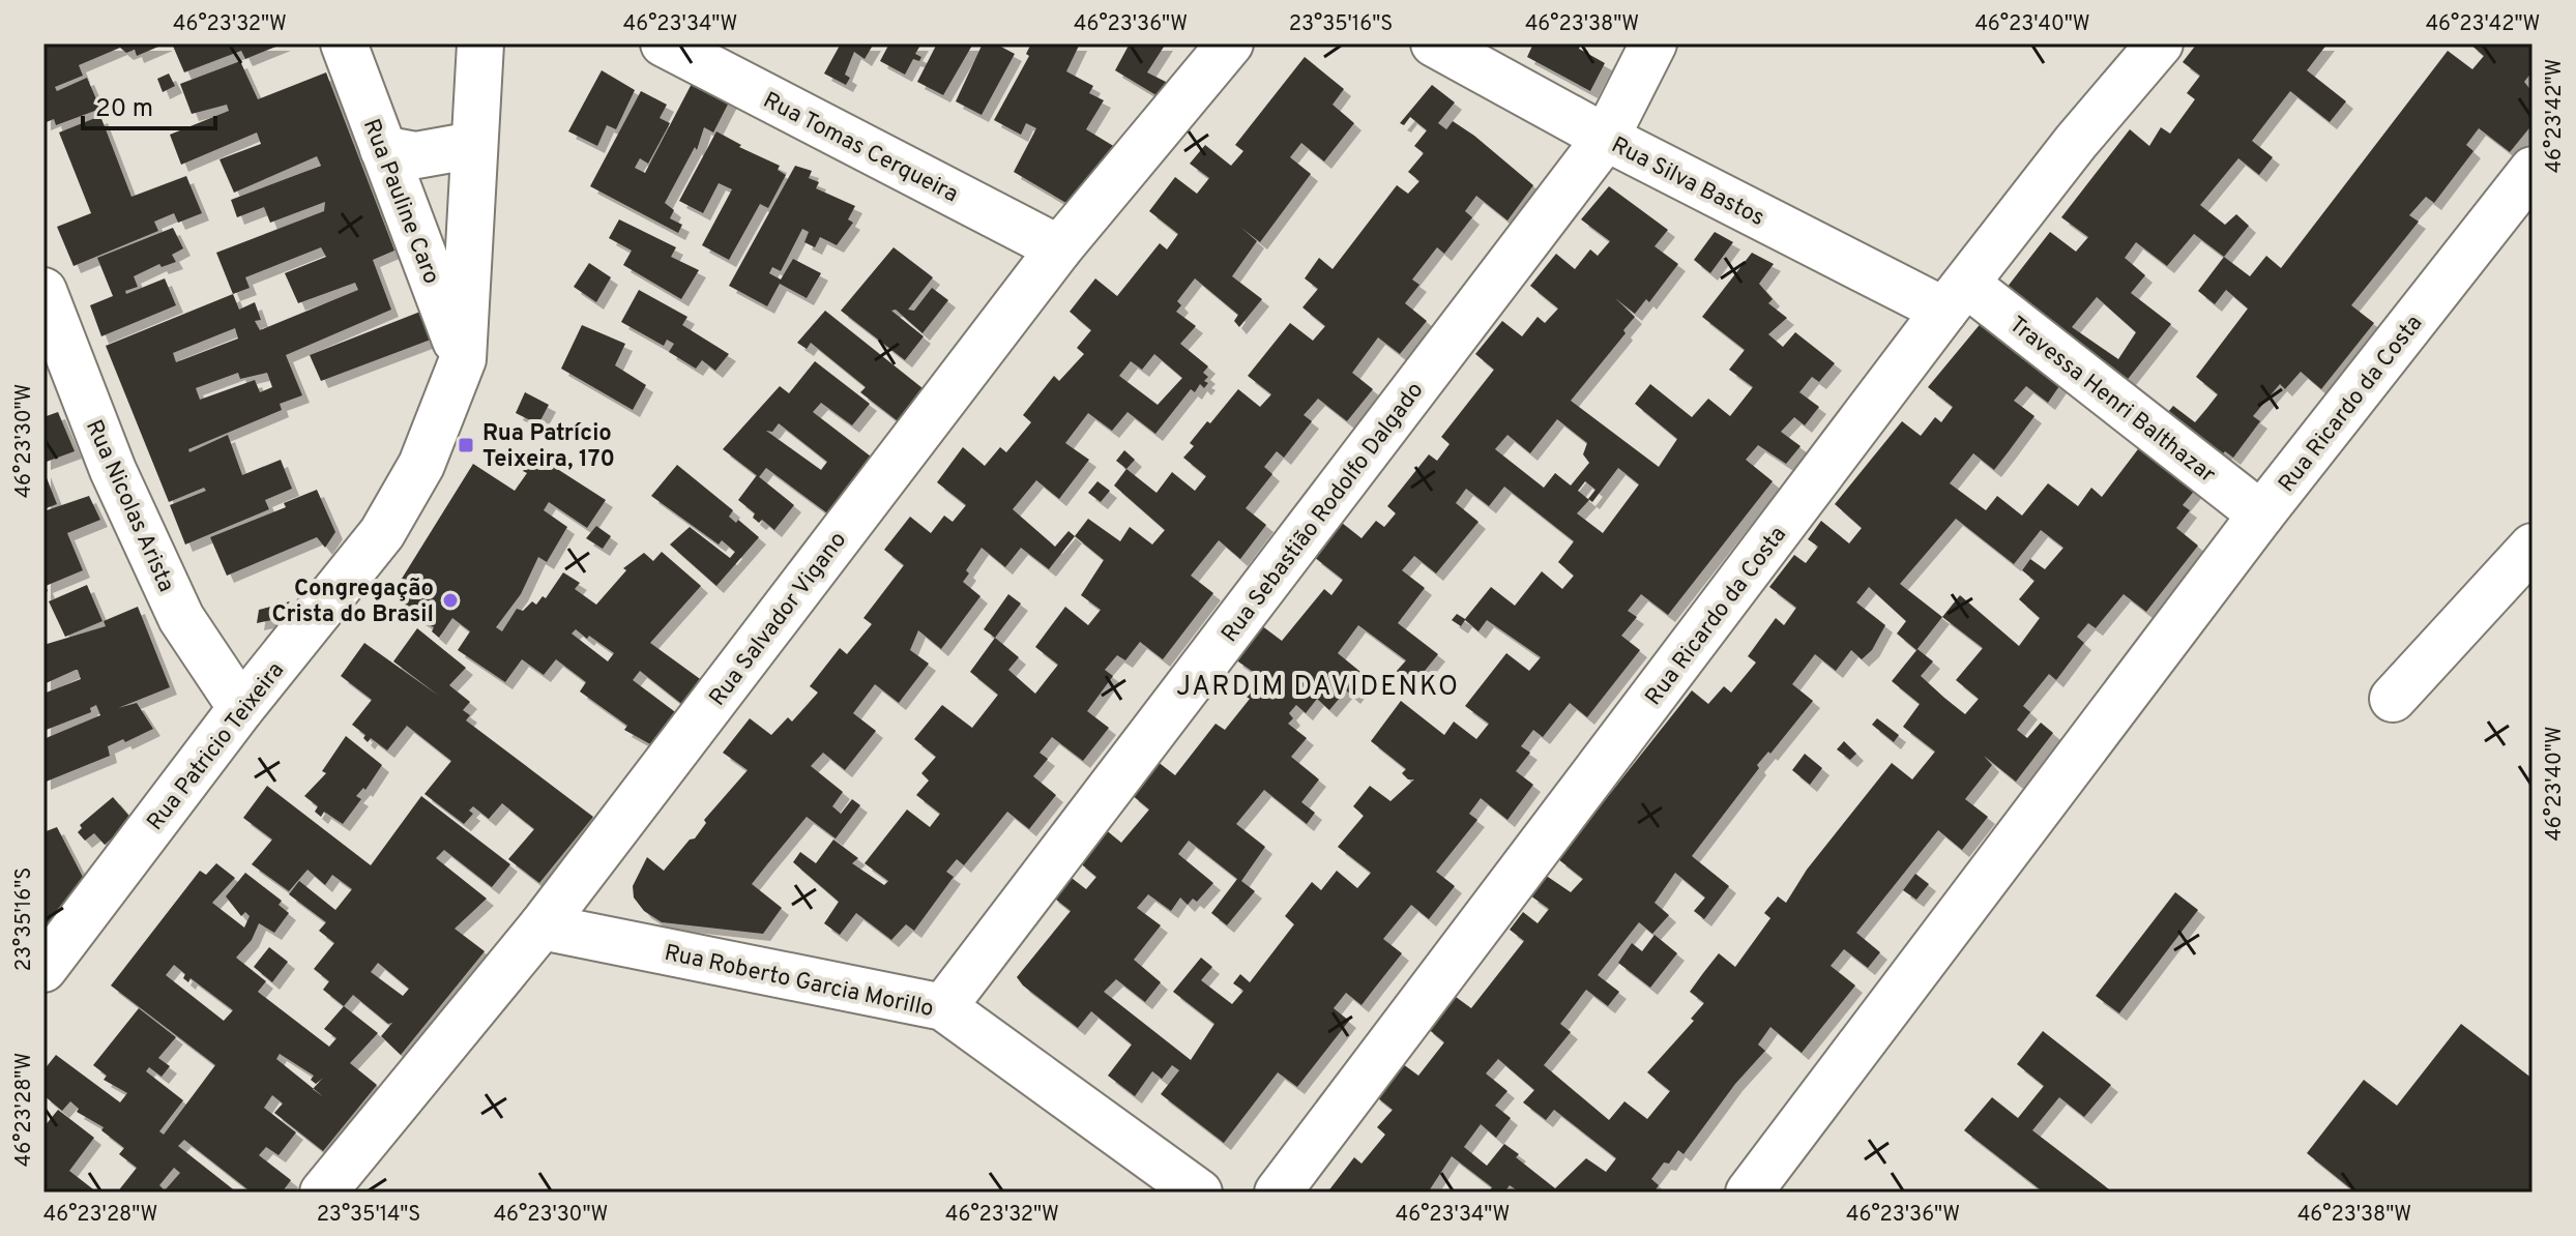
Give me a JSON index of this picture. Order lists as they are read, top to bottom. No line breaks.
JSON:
{"streets":{"street":["Rua Tomas Cerqueira","Rua Silva Bastos","Rua Pauline Caro","Travessa Henri Balthazar","Rua Ricardo da Costa","Rua Nicolas Arista","Rua Sebastião Rodolfo Dalgado","Rua Salvador Vigano","Rua Patricio Teixeira","Rua Roberto Garcia Morillo"]},"crossings":[["Rua Tomas Cerqueira","Rua Salvador Vigano"],["Rua Silva Bastos","Travessa Henri Balthazar"],["Rua Silva Bastos","Rua Ricardo da Costa"],["Rua Silva Bastos","Rua Sebastião Rodolfo Dalgado"],["Rua Pauline Caro","Rua Patricio Teixeira"],["Travessa Henri Balthazar","Rua Ricardo da Costa"],["Rua Nicolas Arista","Rua Patricio Teixeira"],["Rua Sebastião Rodolfo Dalgado","Rua Roberto Garcia Morillo"],["Rua Salvador Vigano","Rua Roberto Garcia Morillo"]],"districts":["JARDIM DAVIDENKO"],"places":{"transit":["Rua Patrício Teixeira, 170"],"other":["Congregação Crista do Brasil"]},"scale_bar":"20 m","coordinates":["46°23'32\"W","46°23'34\"W","46°23'36\"W","23°35'16\"S","46°23'38\"W","46°23'40\"W","46°23'42\"W","46°23'30\"W","46°23'28\"W","23°35'14\"S"]}
